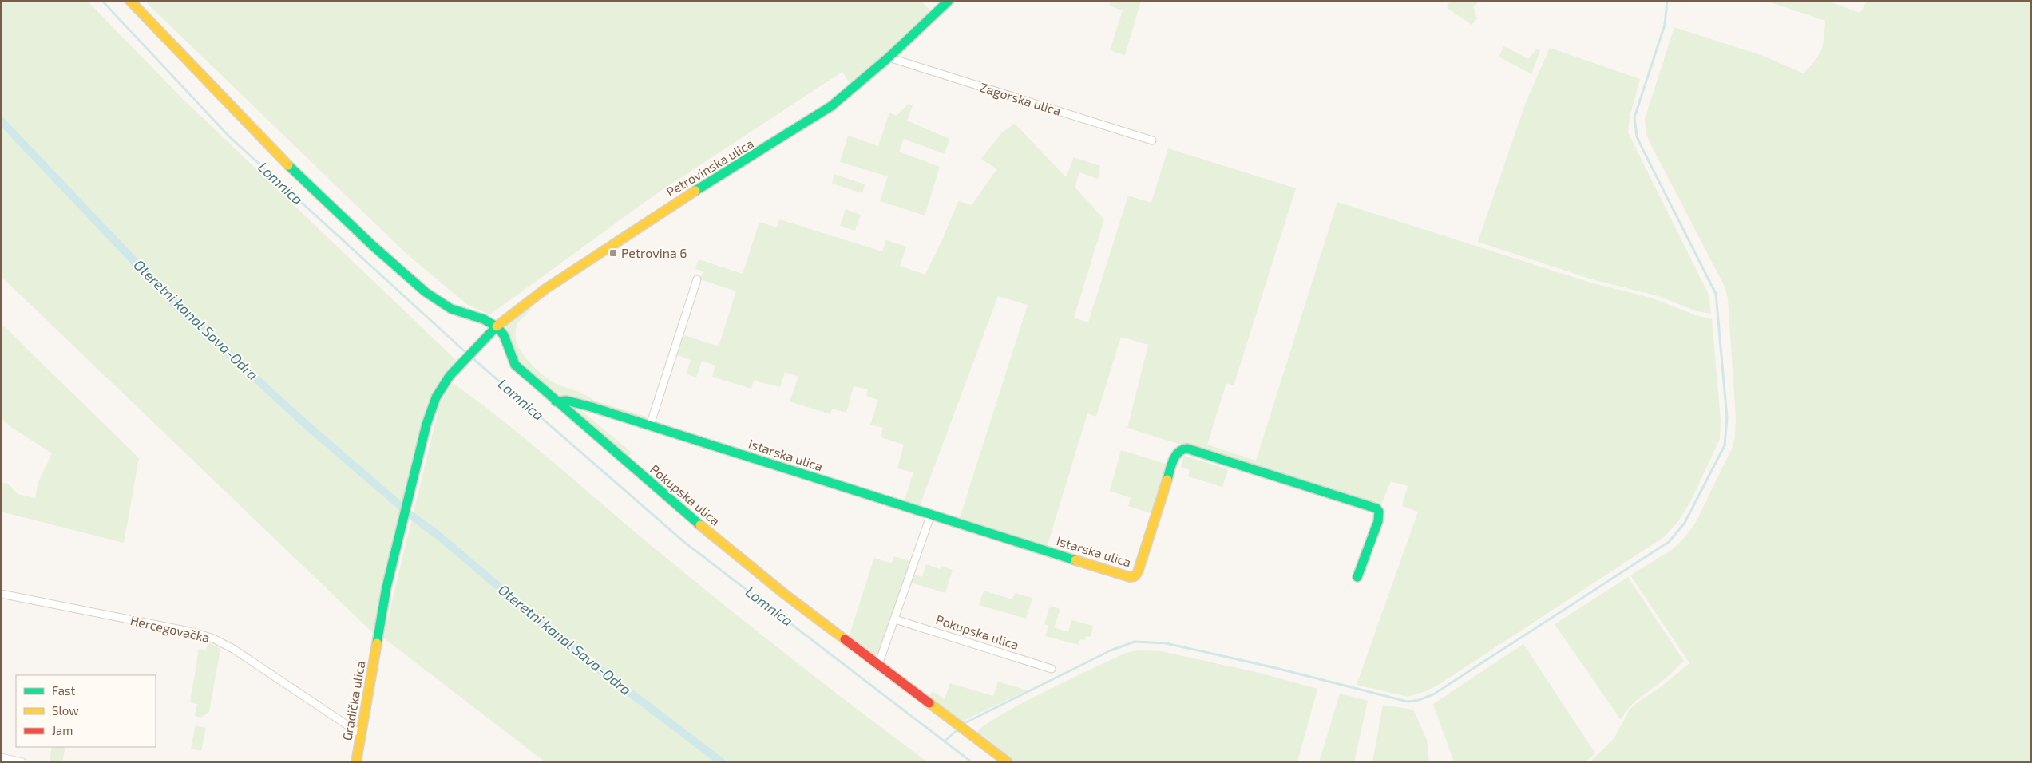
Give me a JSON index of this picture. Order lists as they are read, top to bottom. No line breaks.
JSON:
{"streets":{"street":["Zagorska ulica","Petrovinska ulica","Istarska ulica","Pokupska ulica","Hercegovačka","Gradička ulica"]},"crossings":[["Zagorska ulica","Petrovinska ulica"],["Petrovinska ulica","Pokupska ulica"],["Petrovinska ulica","Gradička ulica"],["Istarska ulica","Pokupska ulica"],["Hercegovačka","Gradička ulica"]],"water":["Lomnica","Oteretni kanal Sava-Odra"],"places":{"transit":["Petrovina 6"]},"legend":["Fast","Slow","Jam"]}
